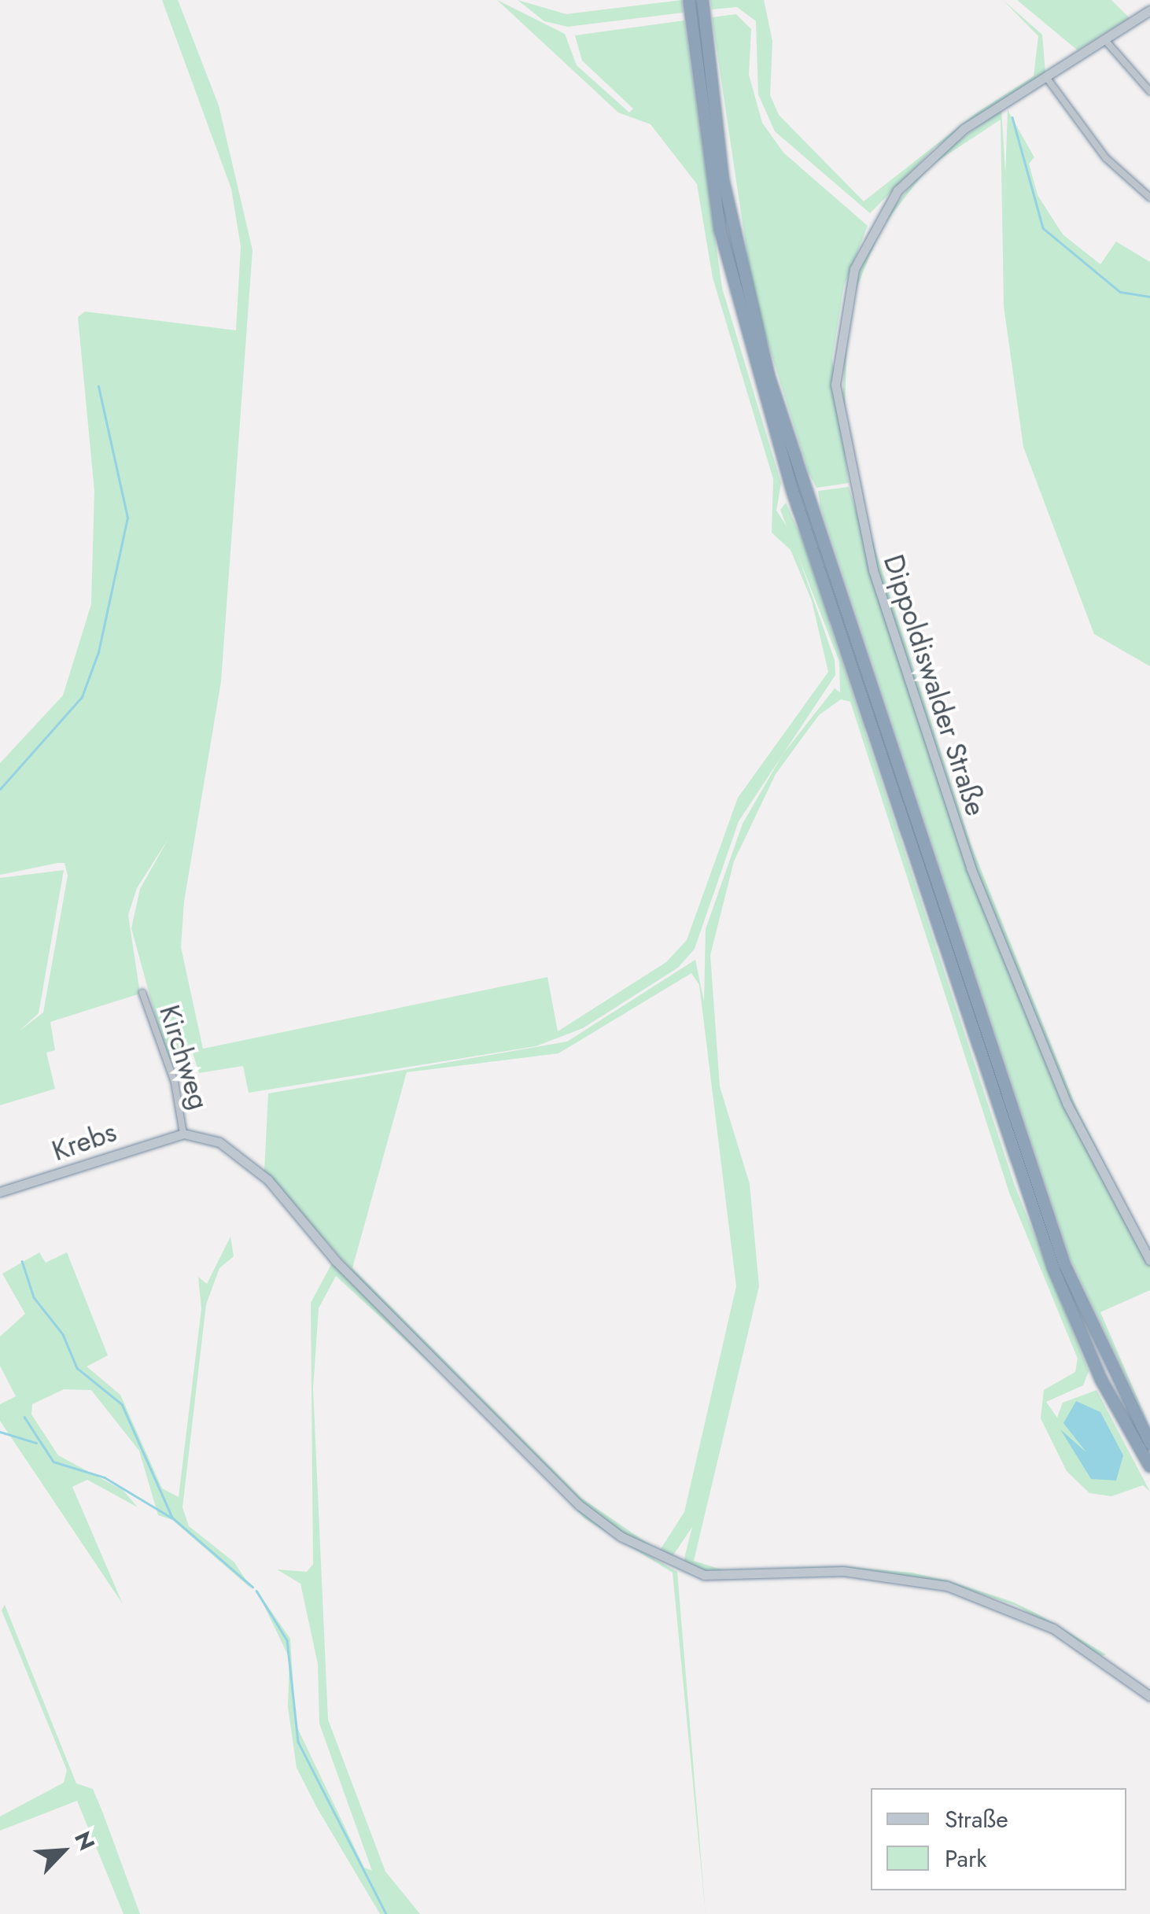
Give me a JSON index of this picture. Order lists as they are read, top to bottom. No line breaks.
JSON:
{"streets":{"street":["Dippoldiswalder Straße","Kirchweg","Krebs"]},"crossings":[["Kirchweg","Krebs"]],"legend":["Straße","Park"],"north":"top right"}
